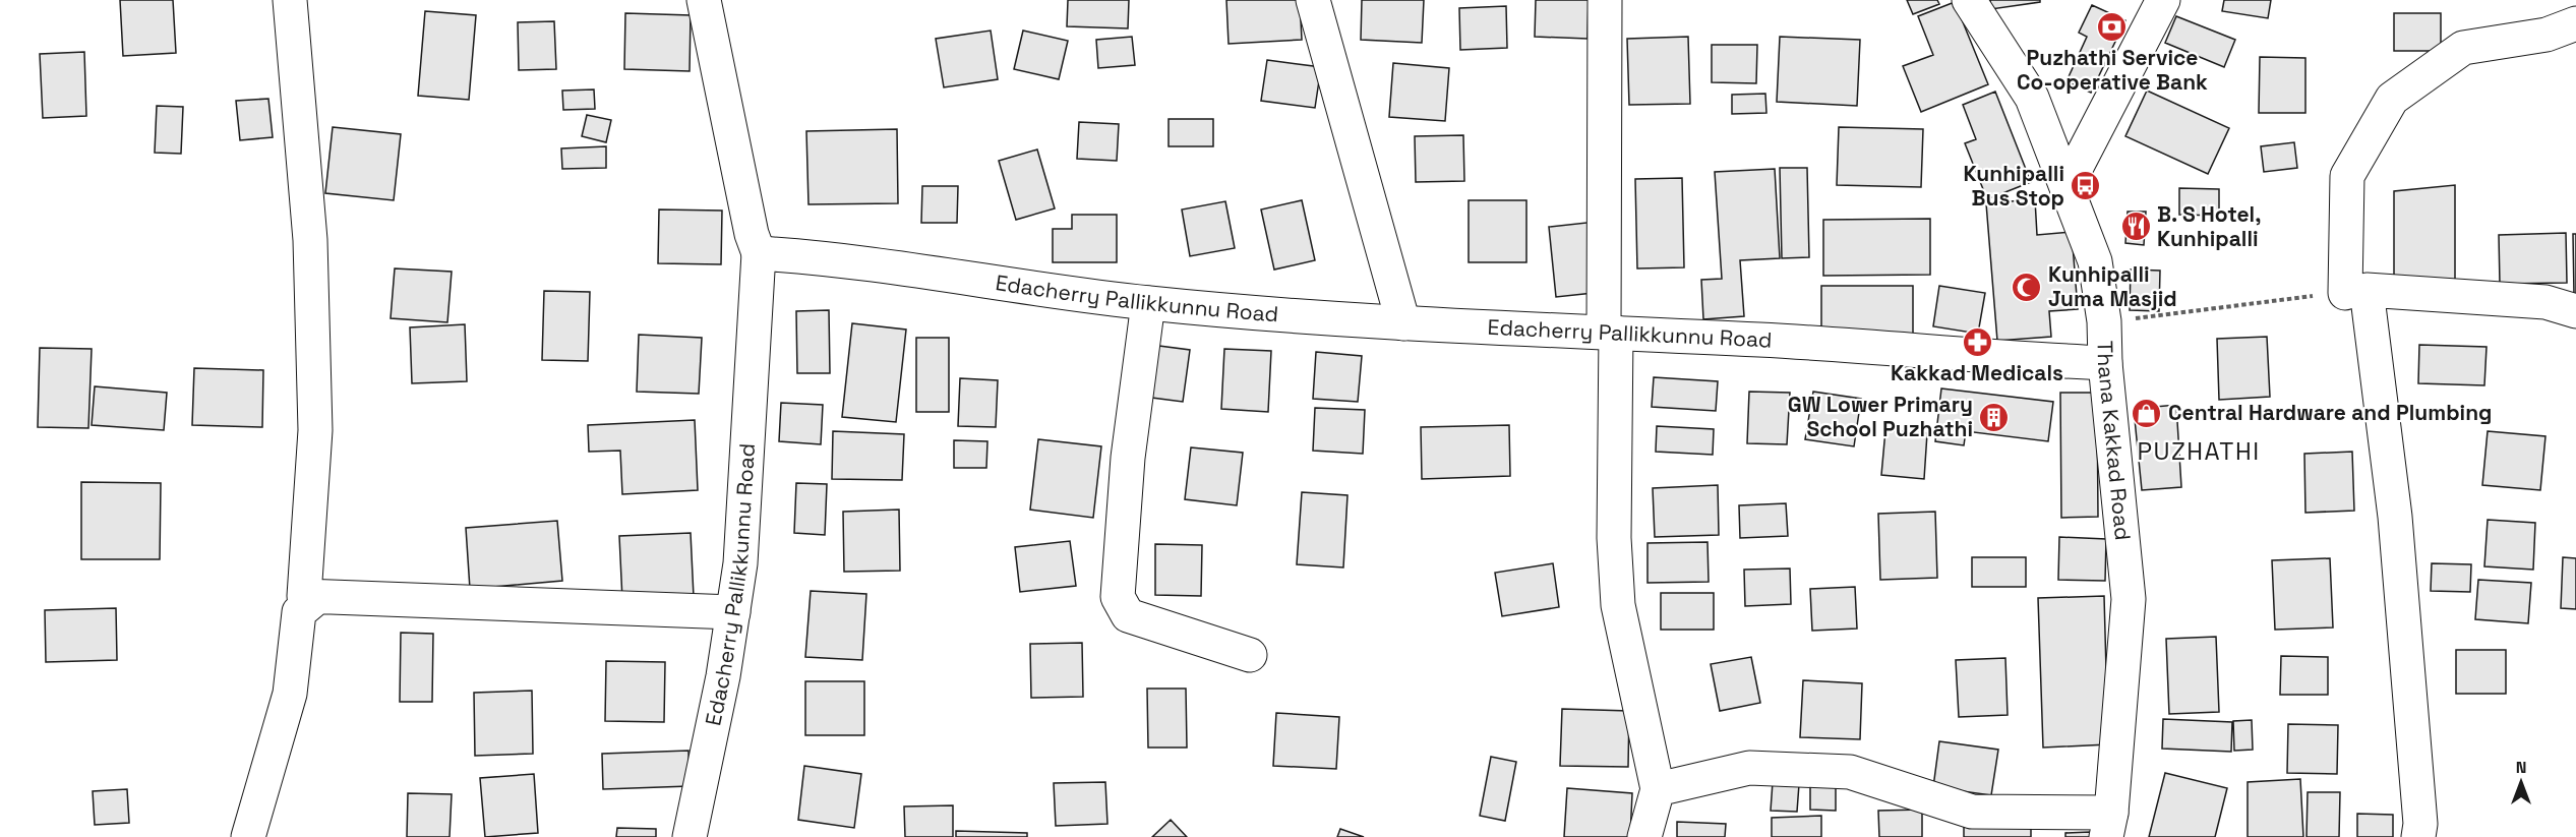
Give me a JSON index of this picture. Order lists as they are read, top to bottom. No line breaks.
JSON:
{"streets":{"street":["Edacherry Pallikkunnu Road","Thana Kakkad Road"]},"crossings":[["Edacherry Pallikkunnu Road","Thana Kakkad Road"]],"districts":["PUZHATHI"],"places":{"bank":["Puzhathi Service Co-operative Bank"],"bus stop":["Kunhipalli Bus Stop"],"restaurant":["B. S Hotel, Kunhipalli"],"mosque":["Kunhipalli Juma Masjid"],"pharmacy":["Kakkad Medicals"],"shop":["Central Hardware and Plumbing"],"building":["GW Lower Primary School Puzhathi"]},"north":"top"}
